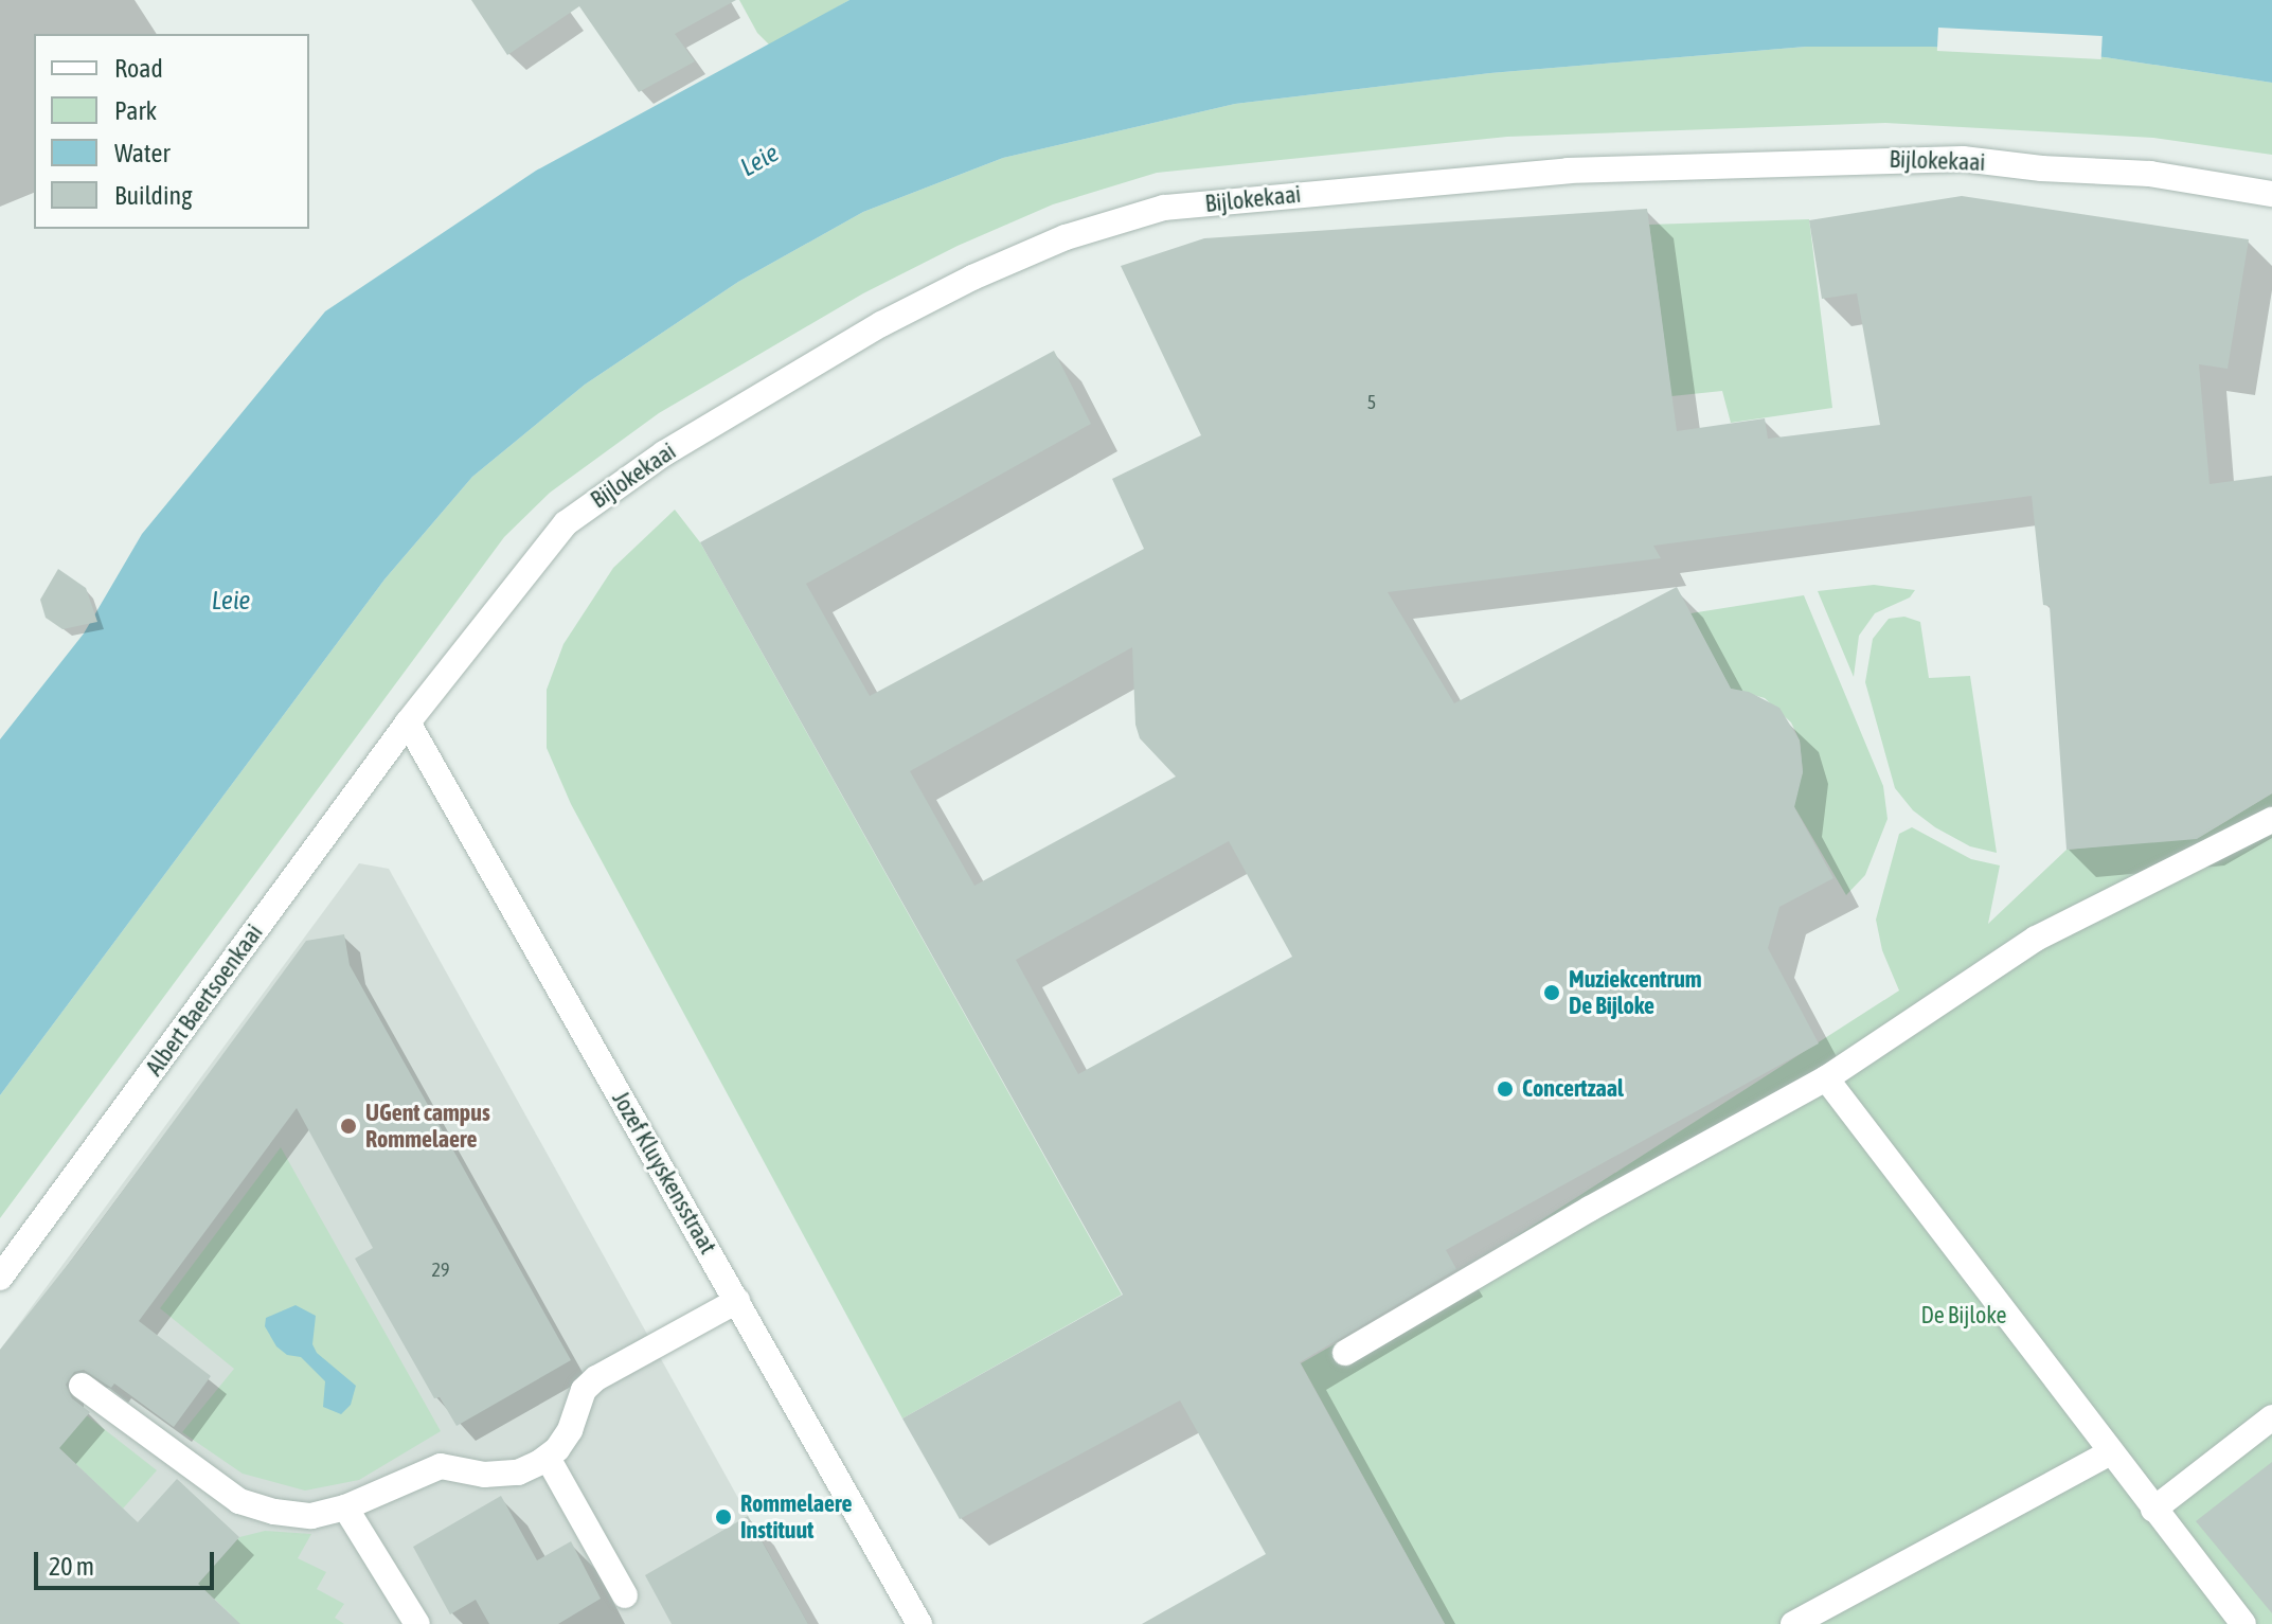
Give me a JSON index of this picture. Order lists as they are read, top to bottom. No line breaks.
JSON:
{"streets":{"street":["Bijlokekaai","Albert Baertsoenkaai","Jozef Kluyskensstraat"]},"crossings":[["Bijlokekaai","Albert Baertsoenkaai"],["Bijlokekaai","Jozef Kluyskensstraat"],["Albert Baertsoenkaai","Jozef Kluyskensstraat"]],"water":["Leie"],"parks":["De Bijloke"],"places":["Muziekcentrum De Bijloke","Concertzaal","UGent campus Rommelaere","Rommelaere Instituut"],"house_numbers":["5","29"],"legend":["Road","Park","Water","Building"],"scale_bar":"20 m"}
